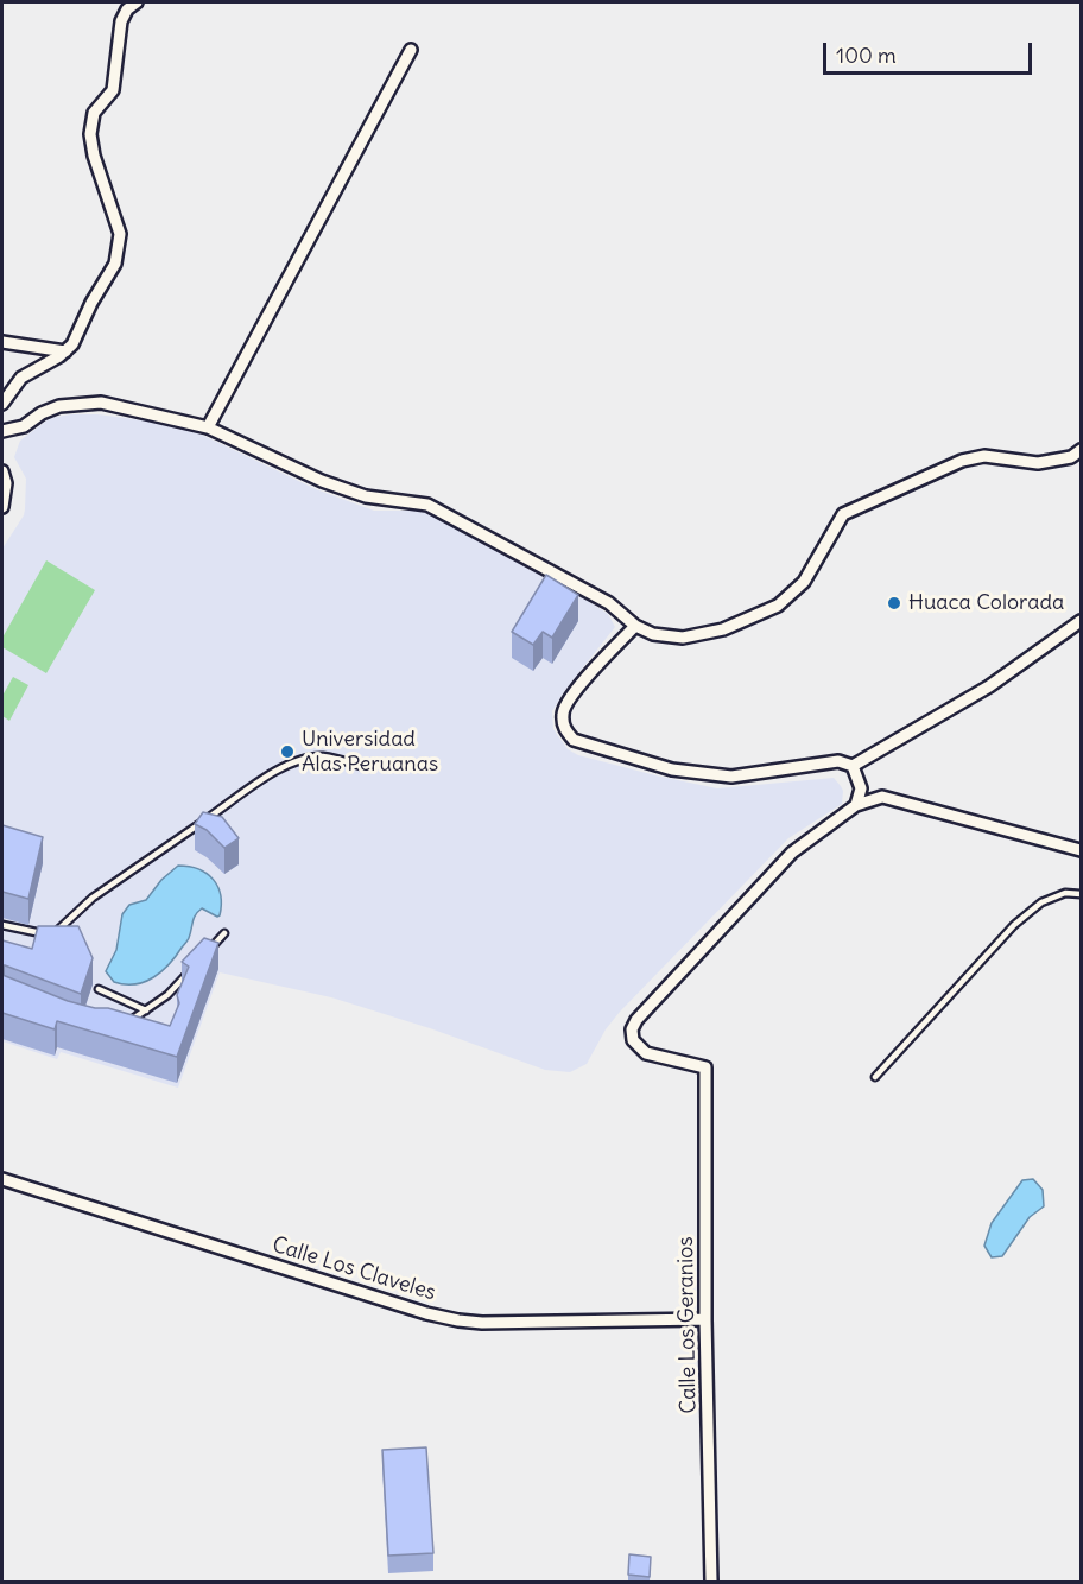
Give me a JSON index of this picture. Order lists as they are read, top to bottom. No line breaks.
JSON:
{"streets":{"street":["Calle Los Claveles","Calle Los Geranios"]},"crossings":[["Calle Los Claveles","Calle Los Geranios"]],"places":["Huaca Colorada","Universidad Alas Peruanas"],"scale_bar":"100 m"}
